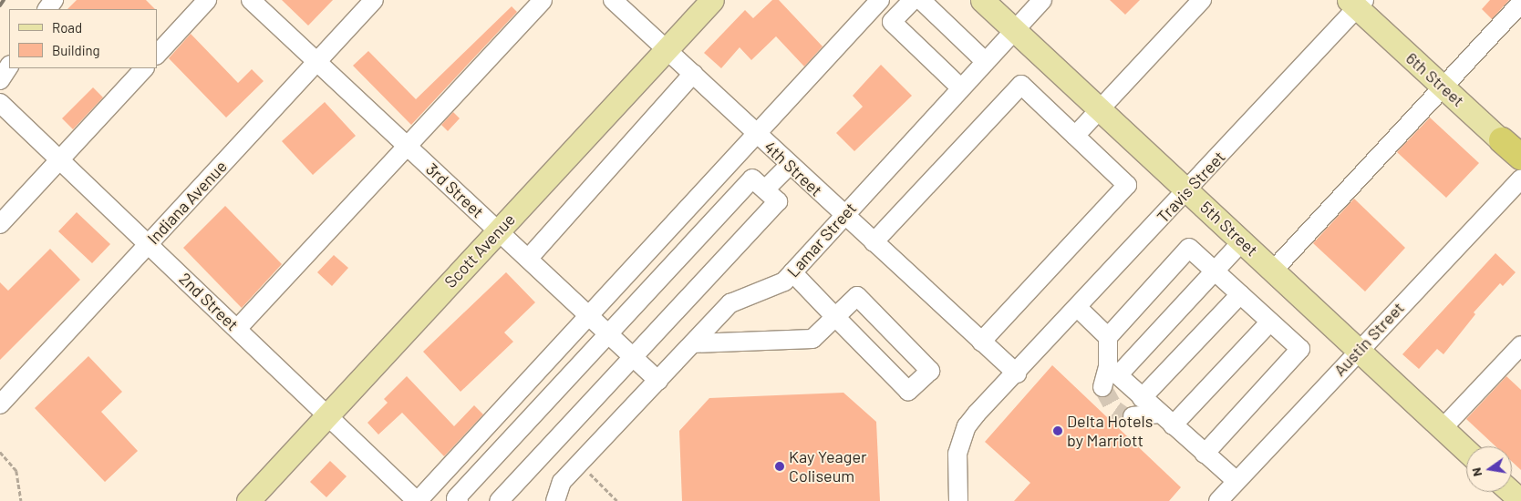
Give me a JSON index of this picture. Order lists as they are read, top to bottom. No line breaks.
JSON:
{"streets":{"main road":["6th Street","5th Street","Scott Avenue"],"street":["4th Street","Travis Street","3rd Street","Indiana Avenue","Lamar Street","2nd Street","Austin Street"]},"crossings":[["6th Street","Travis Street"],["4th Street","Travis Street"],["4th Street","Lamar Street"],["4th Street","Scott Avenue"],["Travis Street","5th Street"],["3rd Street","Indiana Avenue"],["3rd Street","Lamar Street"],["3rd Street","Scott Avenue"],["Indiana Avenue","2nd Street"],["5th Street","Lamar Street"],["5th Street","Austin Street"],["Scott Avenue","2nd Street"]],"places":["Delta Hotels by Marriott","Kay Yeager Coliseum"],"legend":["Road","Building"],"north":"left"}
